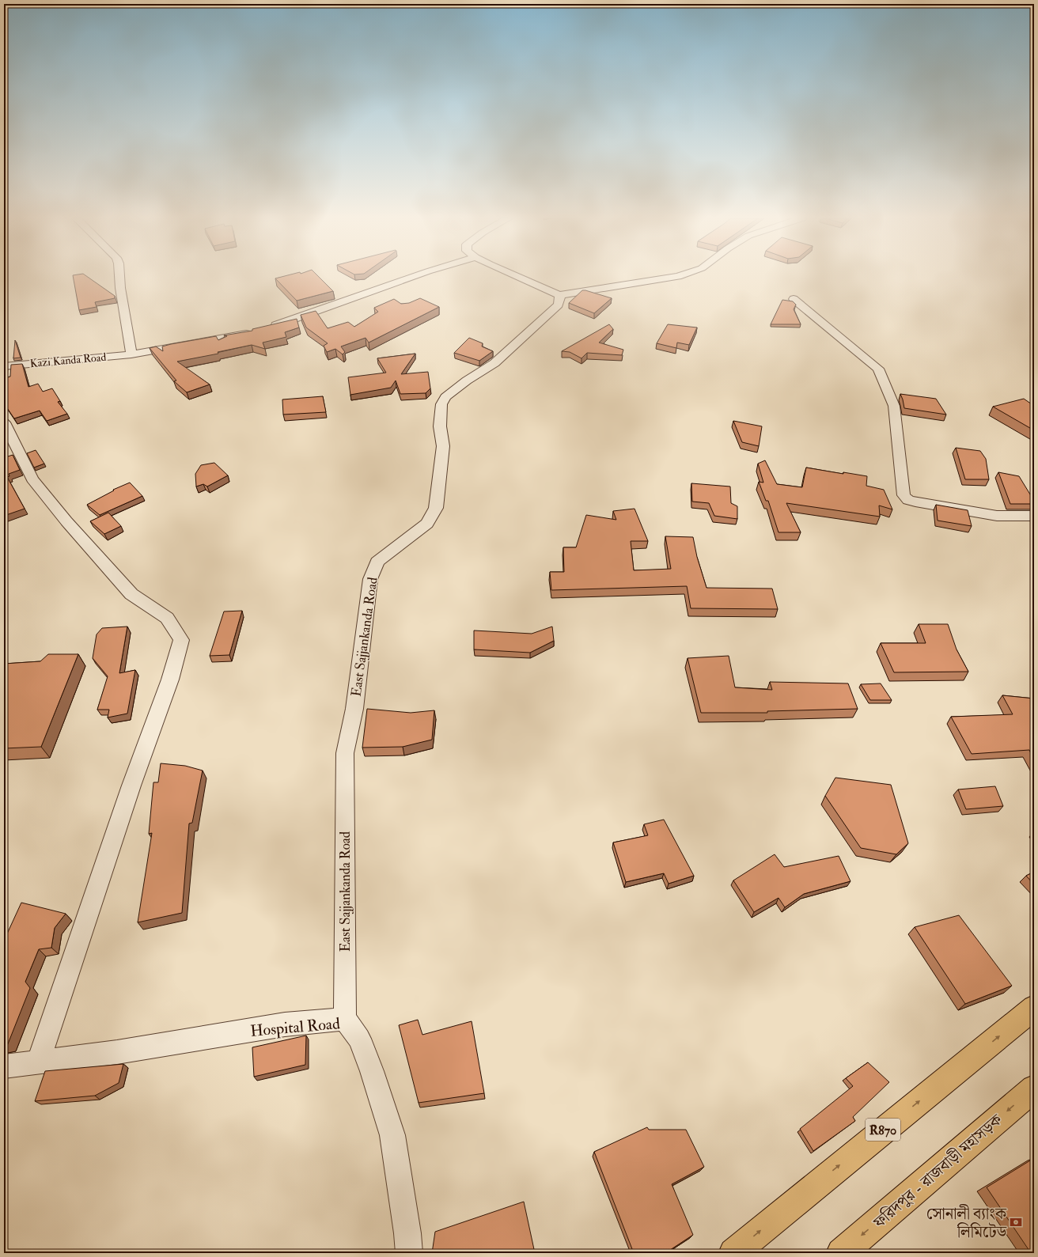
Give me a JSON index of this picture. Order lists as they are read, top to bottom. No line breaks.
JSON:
{"streets":{"main road":["R870","ফরিদপুর - রাজবাড়ী মহাসড়ক"],"street":["Kazi Kanda Road","East Sajjankanda Road","Hospital Road"]},"crossings":[["East Sajjankanda Road","Hospital Road"]],"places":{"bank":["সোনালী ব্যাংক লিমিটেড"]}}
